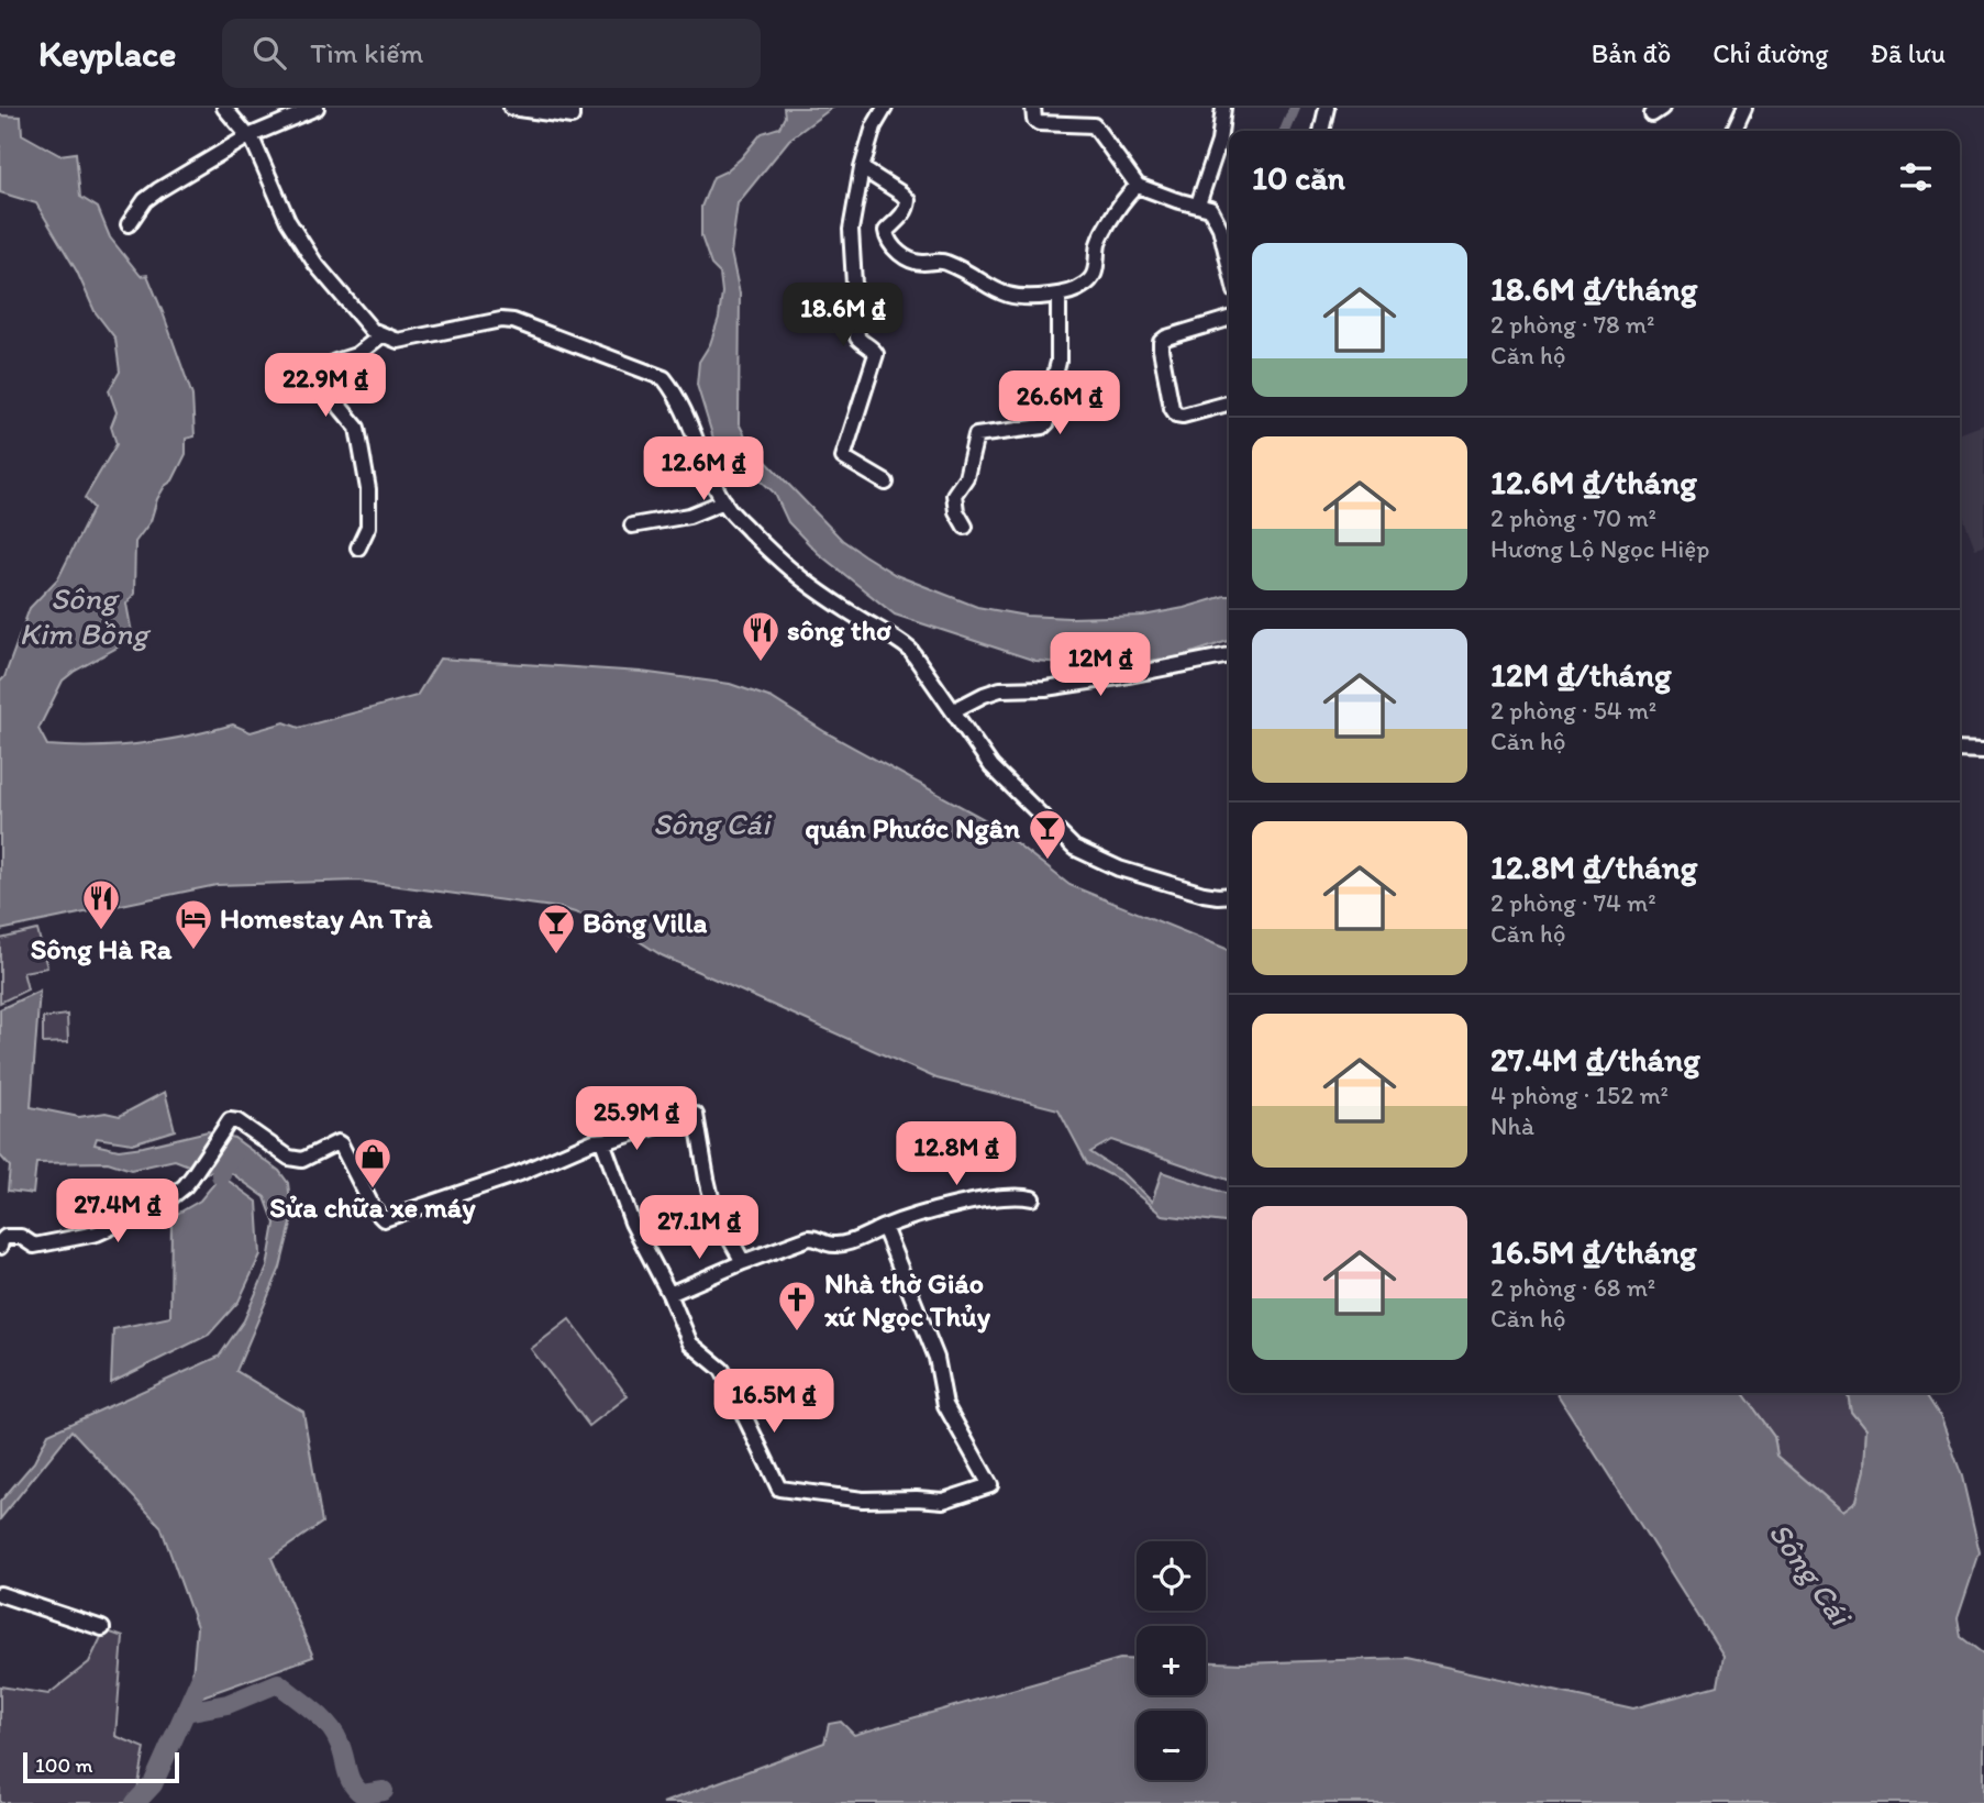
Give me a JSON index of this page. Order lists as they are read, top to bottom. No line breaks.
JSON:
{"water":["Sông Kim Bồng","Sông Cái"],"places":{"restaurant":["sông thơ","Sông Hà Ra"],"bar":["quán Phước Ngân","Bông Villa"],"hotel":["Homestay An Trà"],"shop":["Sửa chữa xe máy"],"church":["Nhà thờ Giáo xứ Ngọc Thủy"]},"scale_bar":"100 m","page":{"header":"Keyplace","search":"Tìm kiếm","nav":["Bản đồ","Chỉ đường","Đã lưu"],"heading":"10 căn","list":[{"name":"18.6M ₫/tháng","note":"2 phòng · 78 m² · Căn hộ"},{"name":"12.6M ₫/tháng","note":"2 phòng · 70 m² · Hương Lộ Ngọc Hiệp"},{"name":"12M ₫/tháng","note":"2 phòng · 54 m² · Căn hộ"},{"name":"12.8M ₫/tháng","note":"2 phòng · 74 m² · Căn hộ"},{"name":"27.4M ₫/tháng","note":"4 phòng · 152 m² · Nhà"},{"name":"16.5M ₫/tháng","note":"2 phòng · 68 m² · Căn hộ"}],"price":["18.6M ₫","22.9M ₫","26.6M ₫","12.6M ₫","12M ₫","25.9M ₫","12.8M ₫","27.4M ₫","27.1M ₫","16.5M ₫"],"map_buttons":["+","−"],"scale":"100 m"}}
